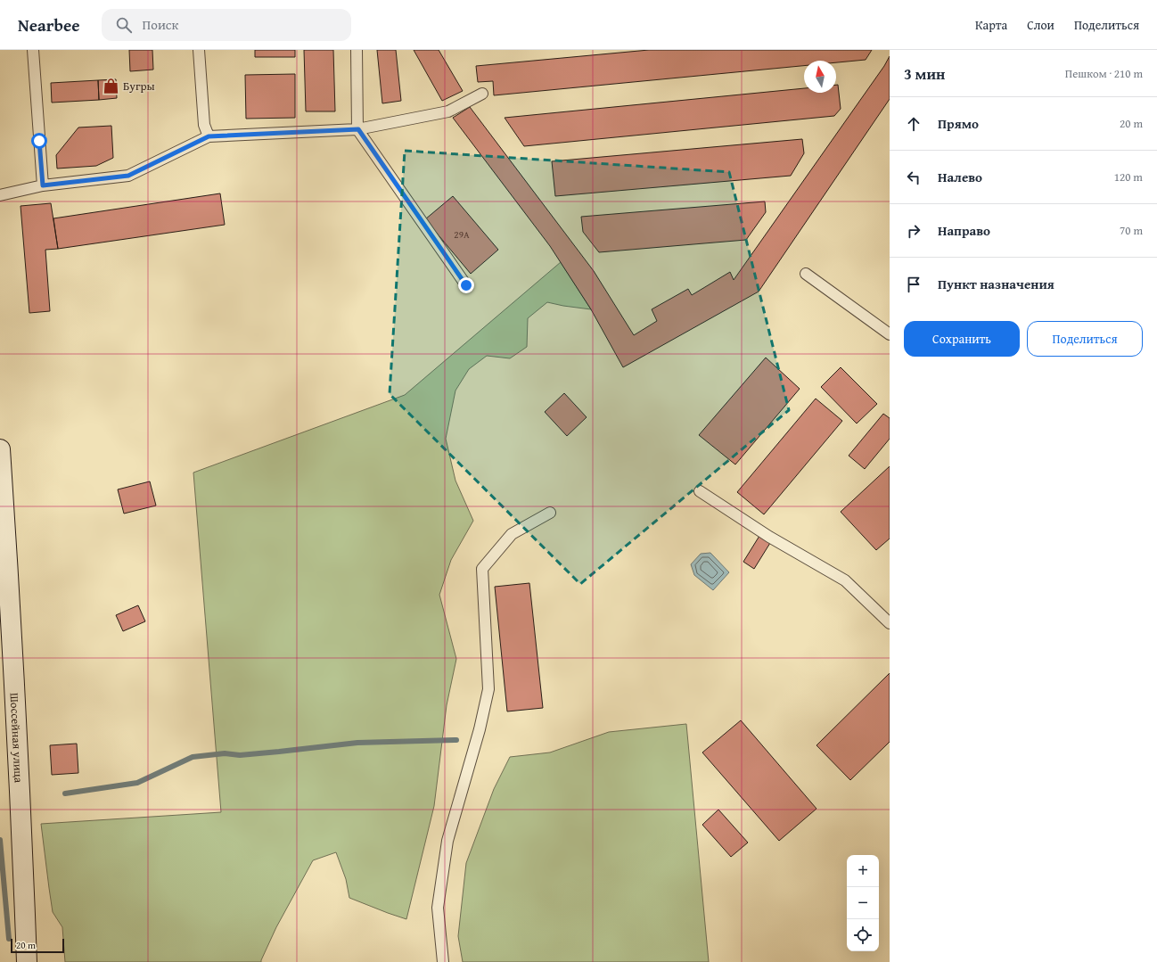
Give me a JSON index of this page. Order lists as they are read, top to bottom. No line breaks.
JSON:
{"streets":{"main road":["Шоссейная улица"]},"places":{"shop":["Бугры"]},"house_numbers":["29А"],"scale_bar":"20 m","north":"top","page":{"header":"Nearbee","search":"Поиск","nav":["Карта","Слои","Поделиться"],"heading":["3 мин","Пешком · 210 m"],"list":[["Прямо","20 m"],["Налево","120 m"],["Направо","70 m"],"Пункт назначения"],"buttons":["Сохранить","Поделиться"],"map_buttons":["+","−"],"scale":"20 m"}}
